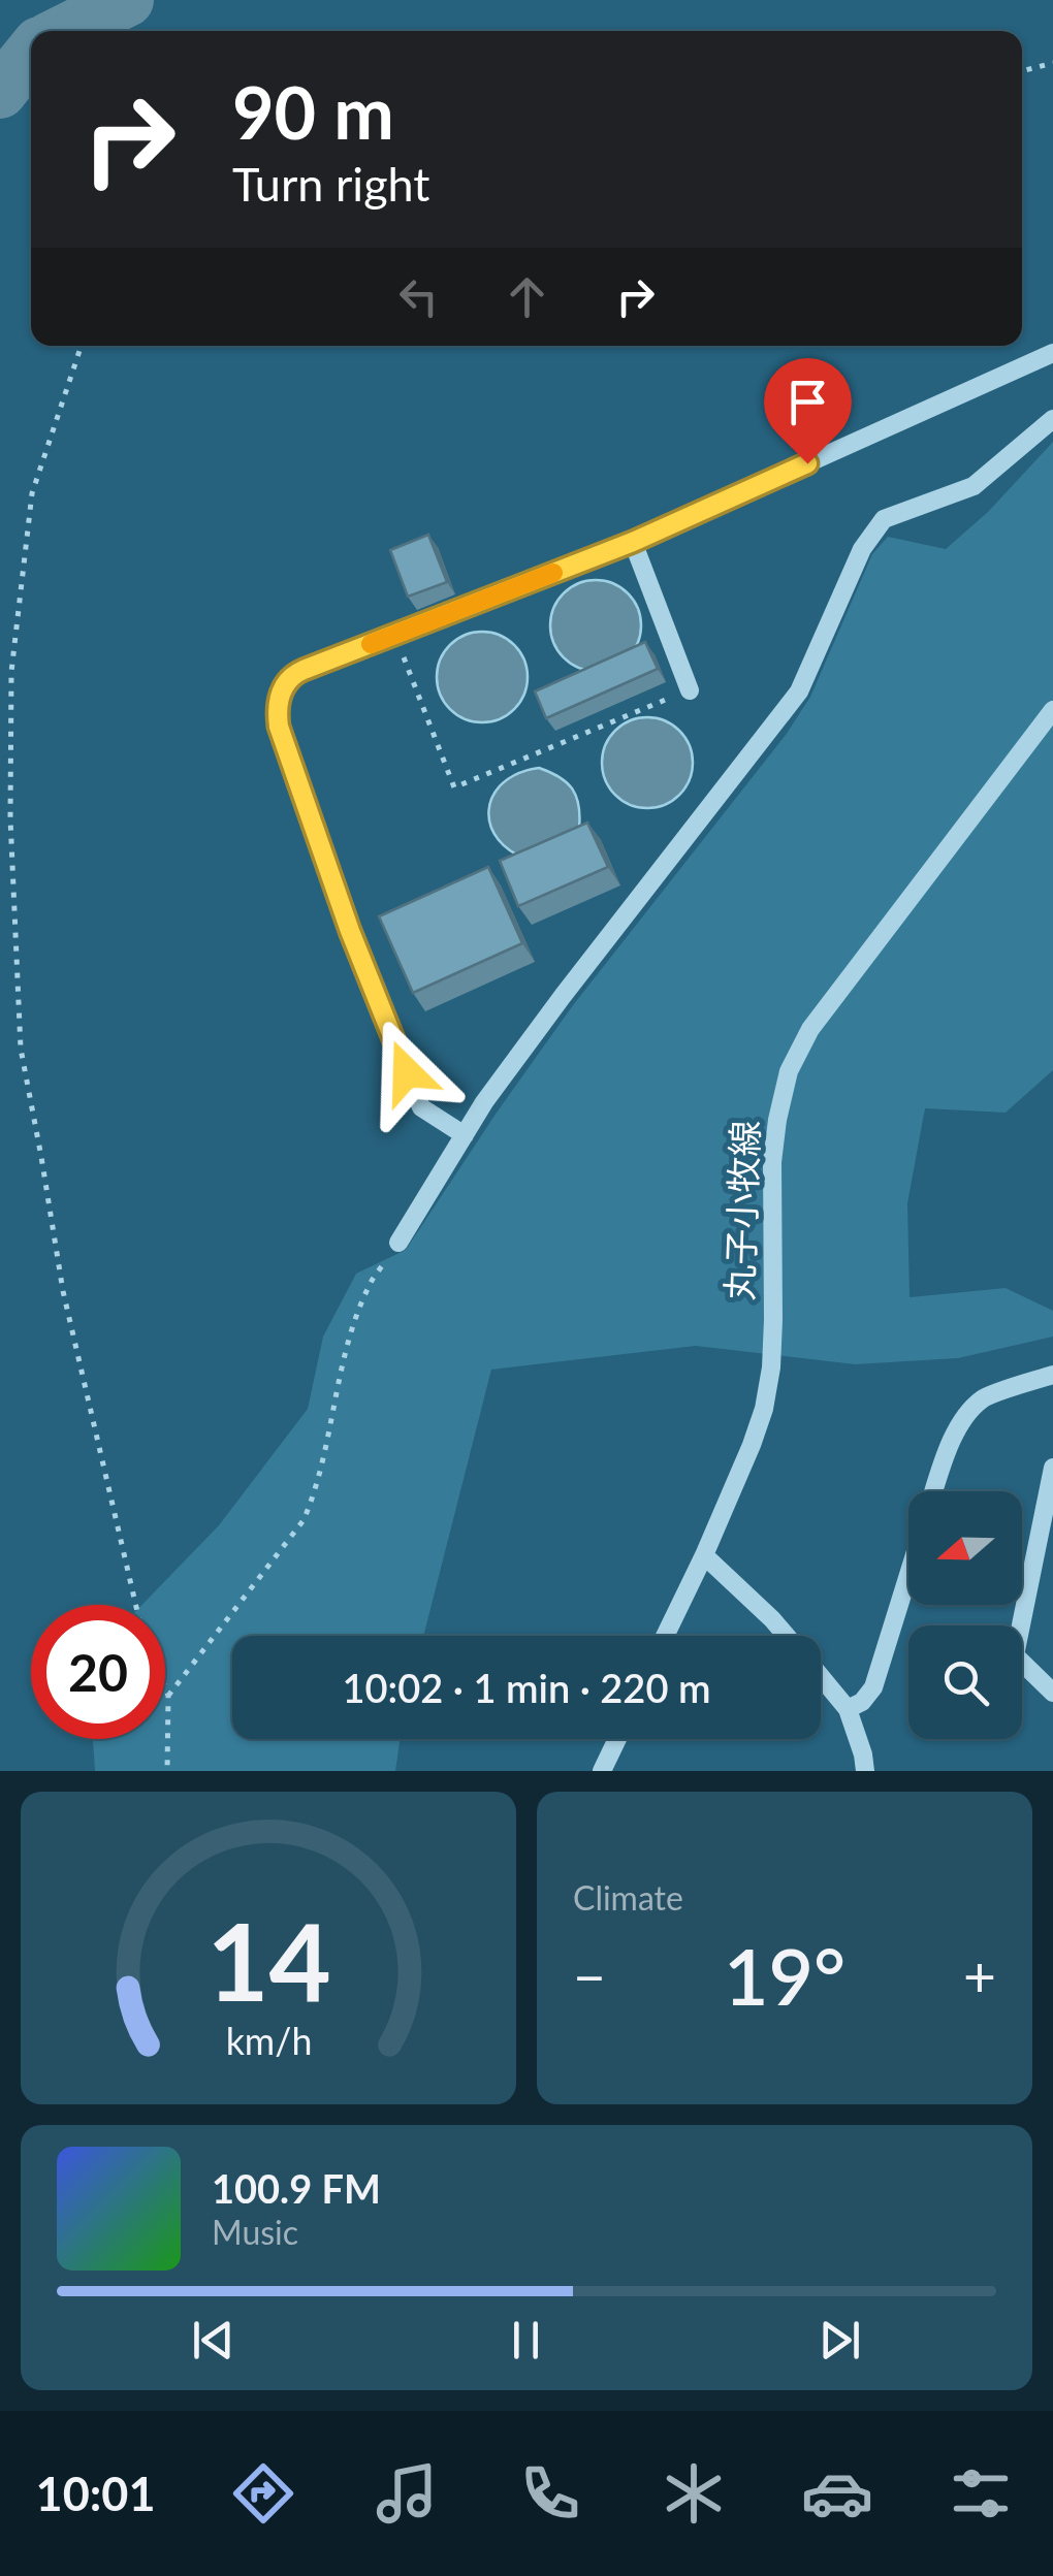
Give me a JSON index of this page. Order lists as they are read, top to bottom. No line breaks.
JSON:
{"streets":{"street":["丸子小牧線"]},"north":"left","page":{"turn":["90 m","Turn right"],"limit":"20","trip":"10:02 · 1 min · 220 m","tile":"Climate","heat":["−","19°","+"],"song":["100.9 FM","Music"],"tabs":"10:01","gauge":["14","km/h"]}}
